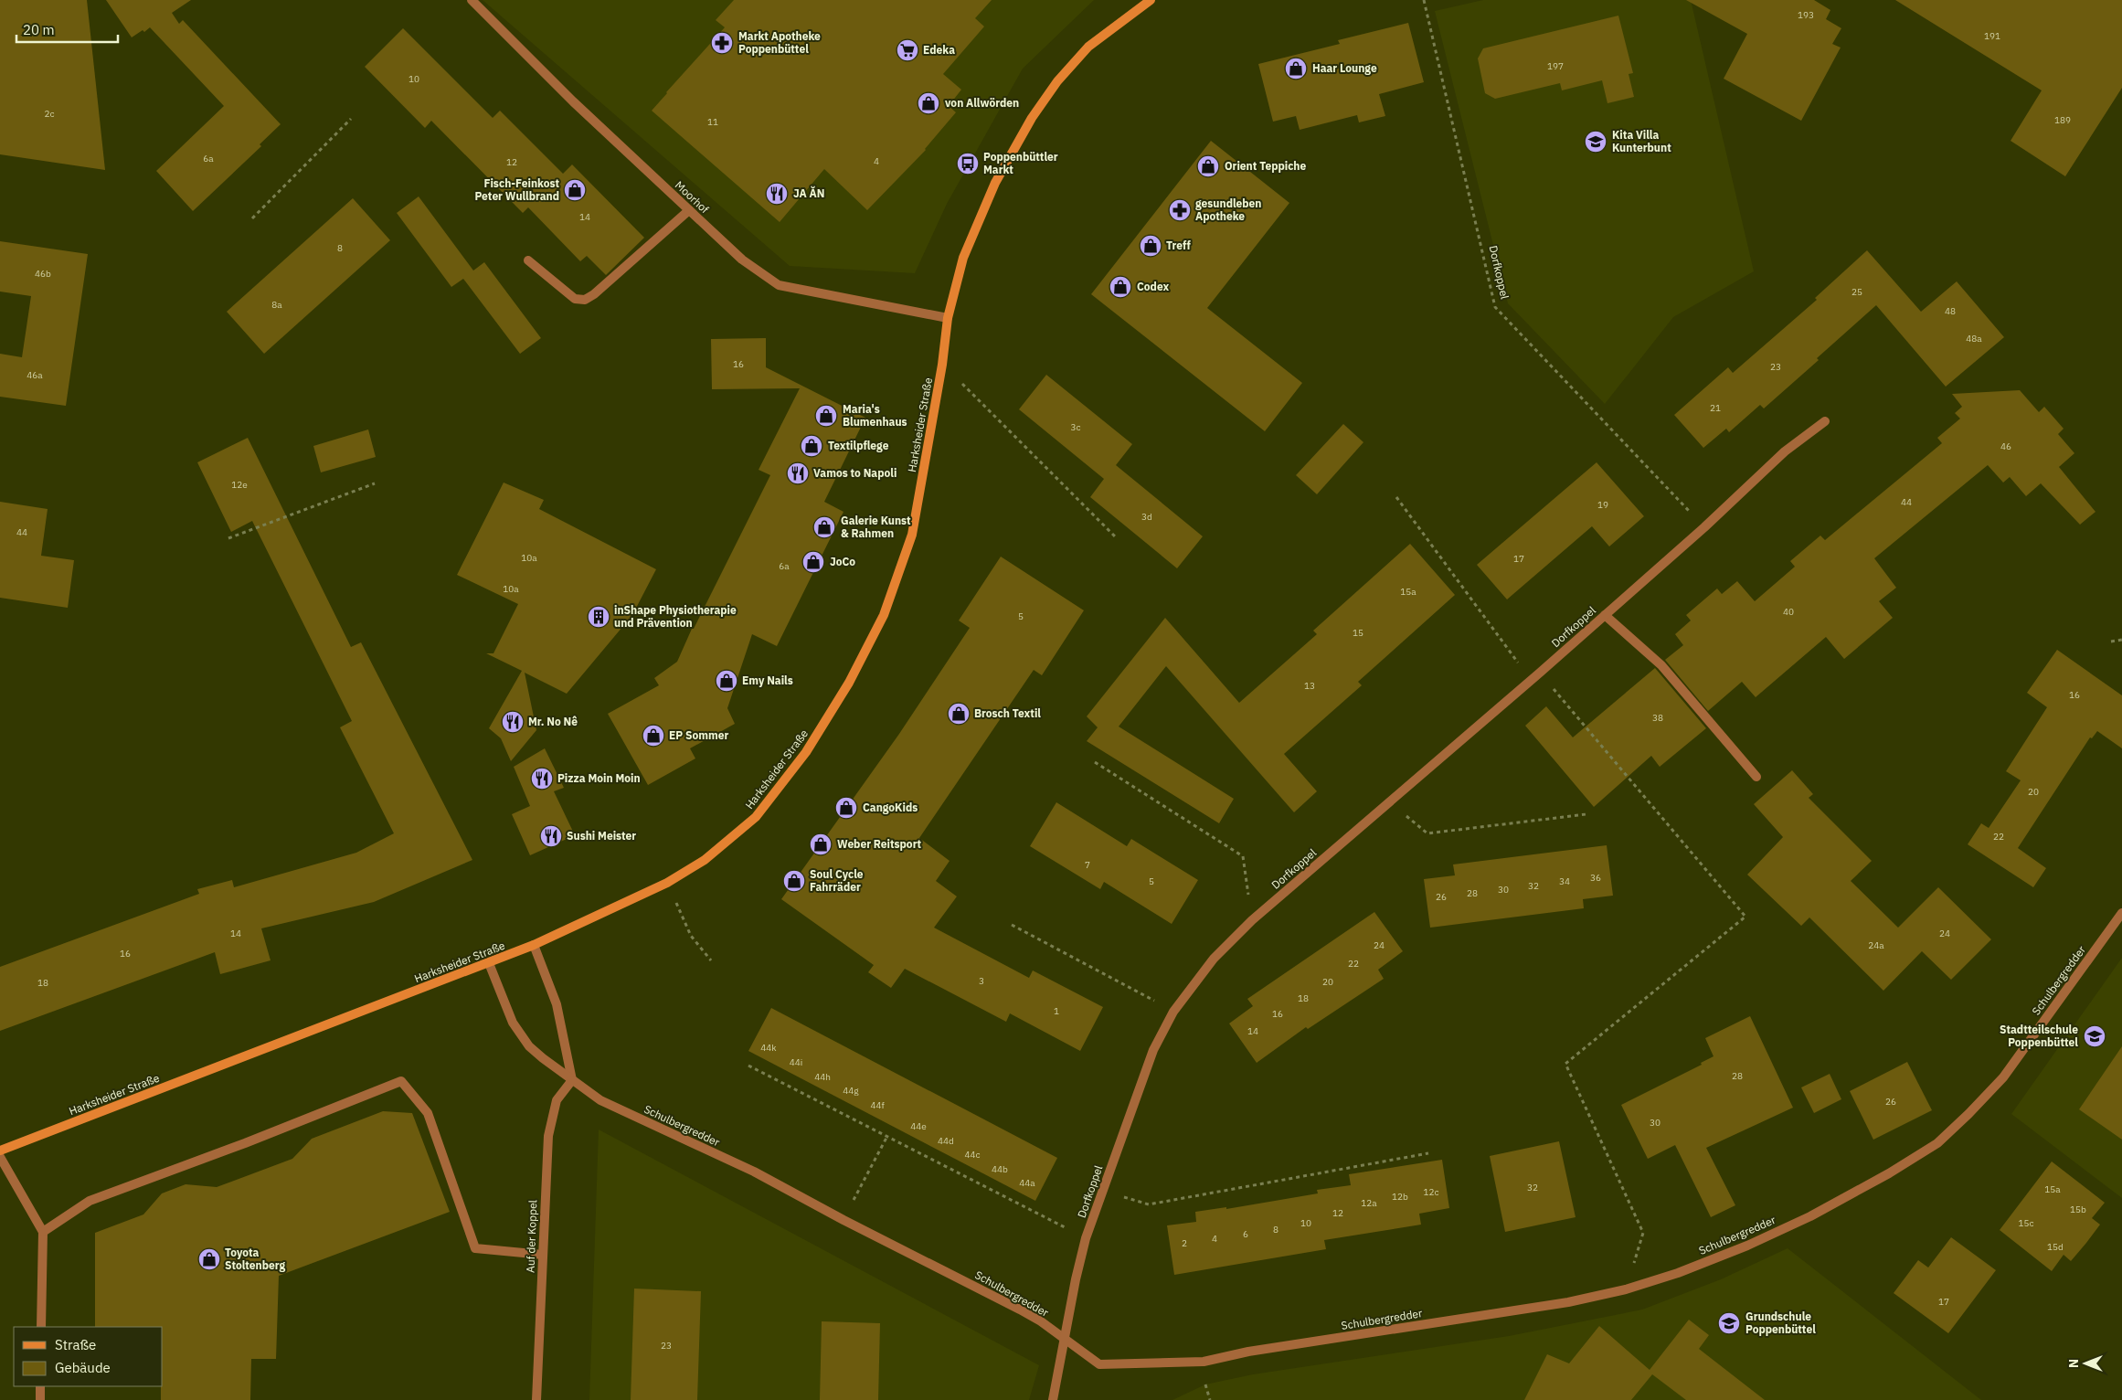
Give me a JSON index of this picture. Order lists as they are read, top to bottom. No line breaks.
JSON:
{"streets":{"main road":["Harksheider Straße"],"street":["Moorhof","Dorfkoppel","Schulbergredder","Auf der Koppel"]},"crossings":[["Moorhof","Harksheider Straße"],["Dorfkoppel","Schulbergredder"],["Harksheider Straße","Schulbergredder"],["Schulbergredder","Auf der Koppel"]],"places":{"pharmacy":["Markt Apotheke Poppenbüttel","gesundleben Apotheke"],"supermarket":["Edeka"],"shop":["Haar Lounge","von Allwörden","Orient Teppiche","Fisch-Feinkost Peter Wullbrand","Treff","Codex","Maria's Blumenhaus","Textilpflege","Galerie Kunst & Rahmen","JoCo","Emy Nails","Brosch Textil","EP Sommer","CangoKids","Weber Reitsport","Soul Cycle Fahrräder","Toyota Stoltenberg"],"school or university":["Kita Villa Kunterbunt","Stadtteilschule Poppenbüttel","Grundschule Poppenbüttel"],"bus stop":["Poppenbüttler Markt"],"restaurant":["JA ĂN","Vamos to Napoli","Mr. No Nê","Pizza Moin Moin","Sushi Meister"],"building":["inShape Physiotherapie und Prävention"]},"house_numbers":["193","191","197","10","2c","189","11","6a","4","12","14","8","46b","25","8a","48","48a","16","23","46a","21","3c","46","12e","44","19","3d","44","10a","17","6a","10a","15a","40","5","15","13","16","38","20","22","7","36","5","34","32","30","28","26","14","24","24","24a","16","22","3","20","18","18","1","16","14","44k","44i","28","44h","44g","26","44f","30","44e","44d","44c","44b","44a","32","15a","12c","12b","12a","15b","12","10","15c","8","6","4","2","15d","17","23"],"legend":["Straße","Gebäude"],"scale_bar":"20 m","north":"left"}
